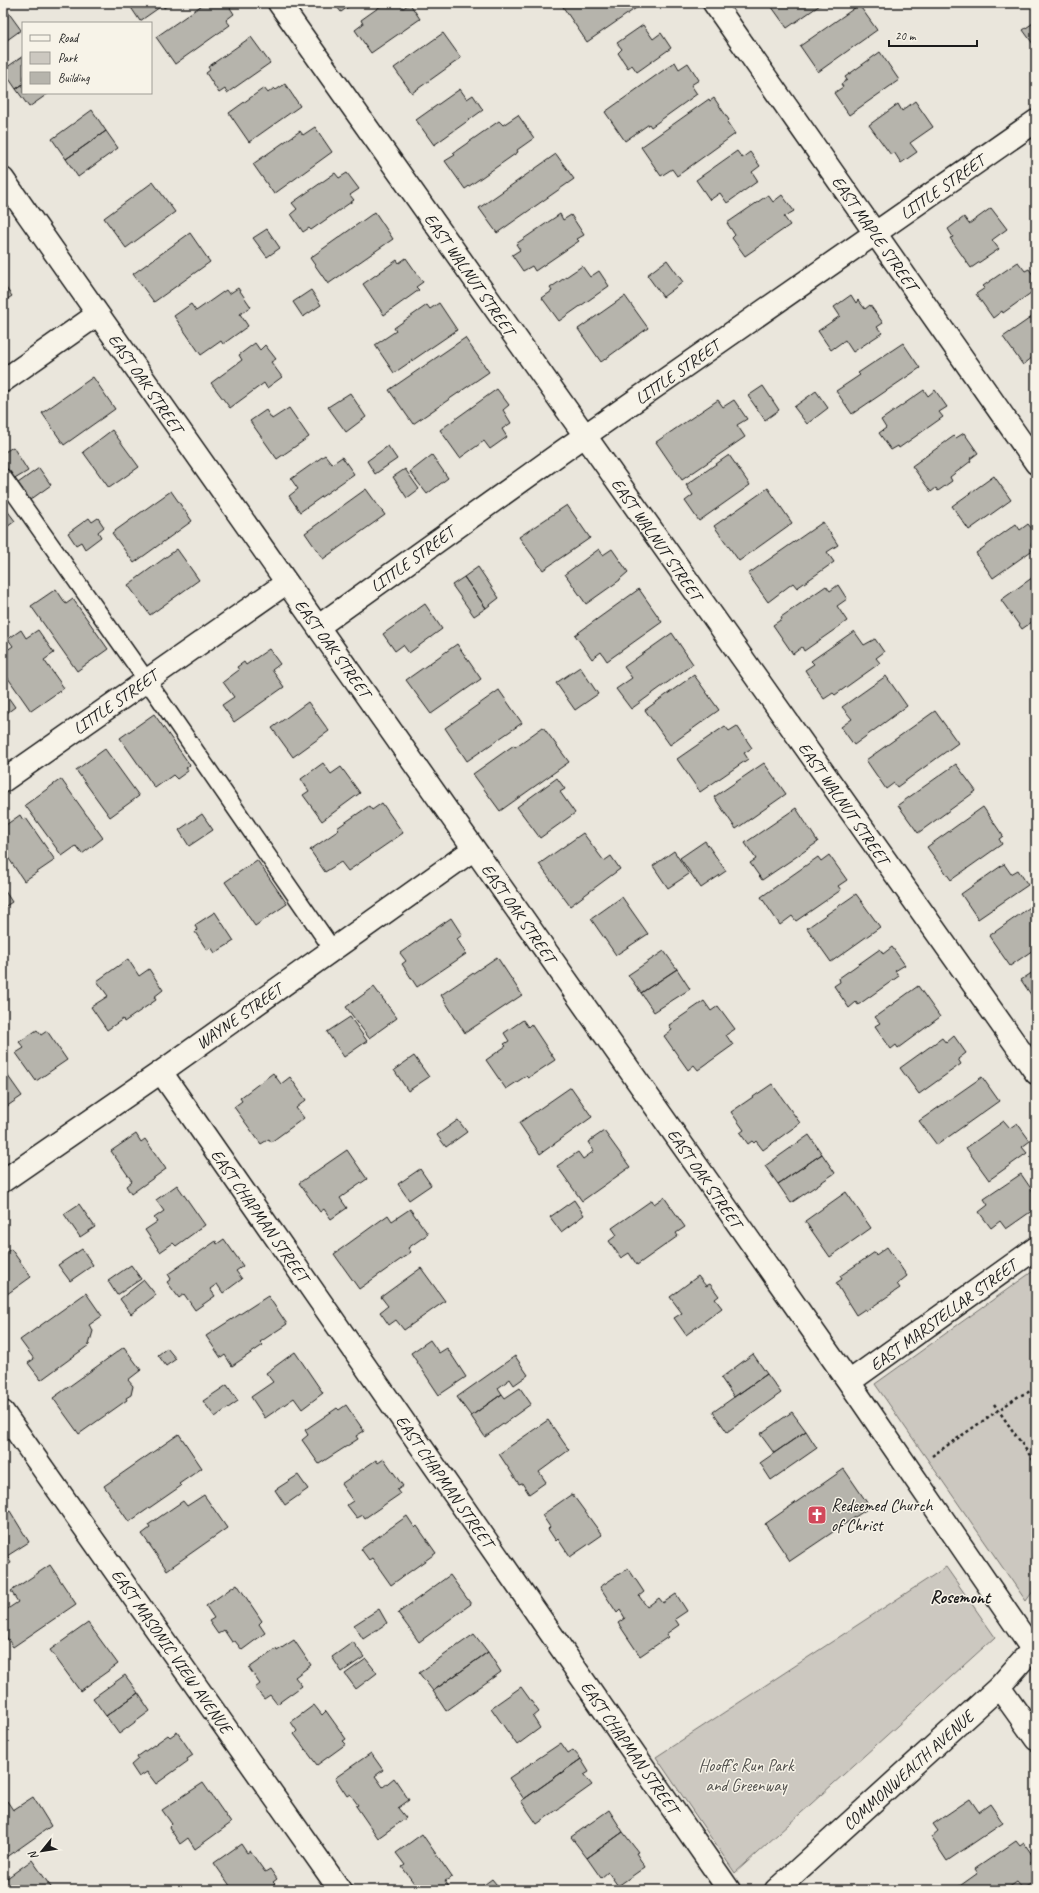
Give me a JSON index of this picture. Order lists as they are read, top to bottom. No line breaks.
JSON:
{"streets":{"street":["LITTLE STREET","EAST MAPLE STREET","EAST WALNUT STREET","EAST OAK STREET","WAYNE STREET","EAST CHAPMAN STREET","EAST MARSTELLAR STREET","EAST MASONIC VIEW AVENUE","COMMONWEALTH AVENUE"]},"crossings":[["LITTLE STREET","EAST MAPLE STREET"],["LITTLE STREET","EAST WALNUT STREET"],["LITTLE STREET","EAST OAK STREET"],["EAST OAK STREET","WAYNE STREET"],["EAST OAK STREET","EAST MARSTELLAR STREET"],["EAST OAK STREET","COMMONWEALTH AVENUE"],["WAYNE STREET","EAST CHAPMAN STREET"]],"districts":["Rosemont"],"parks":["Hooff's Run Park and Greenway"],"places":{"church":["Redeemed Church of Christ"]},"legend":["Road","Park","Building"],"scale_bar":"20 m","north":"bottom left"}
